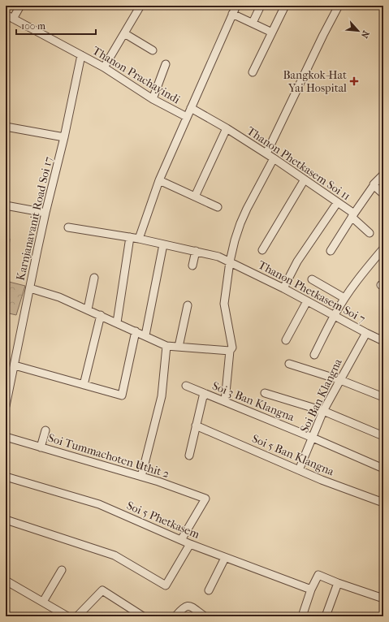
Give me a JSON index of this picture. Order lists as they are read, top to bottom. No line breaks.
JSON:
{"streets":{"street":["Thanon Prachayindi","Thanon Phetkasem Soi 11","Karnjanavanit Road Soi 17","Thanon Phetkasem Soi 7","Soi Ban Klangna","Soi 3 Ban Klangna","Soi 5 Ban Klangna","Soi Tummachoten Uthit 2","Soi 5 Phetkasem"]},"crossings":[["Thanon Prachayindi","Karnjanavanit Road Soi 17"],["Thanon Phetkasem Soi 7","Soi Ban Klangna"],["Soi Ban Klangna","Soi 3 Ban Klangna"],["Soi Ban Klangna","Soi 5 Ban Klangna"],["Soi Tummachoten Uthit 2","Soi 5 Phetkasem"]],"places":{"health":["Bangkok-Hat Yai Hospital"]},"scale_bar":"100 m","north":"bottom right"}
